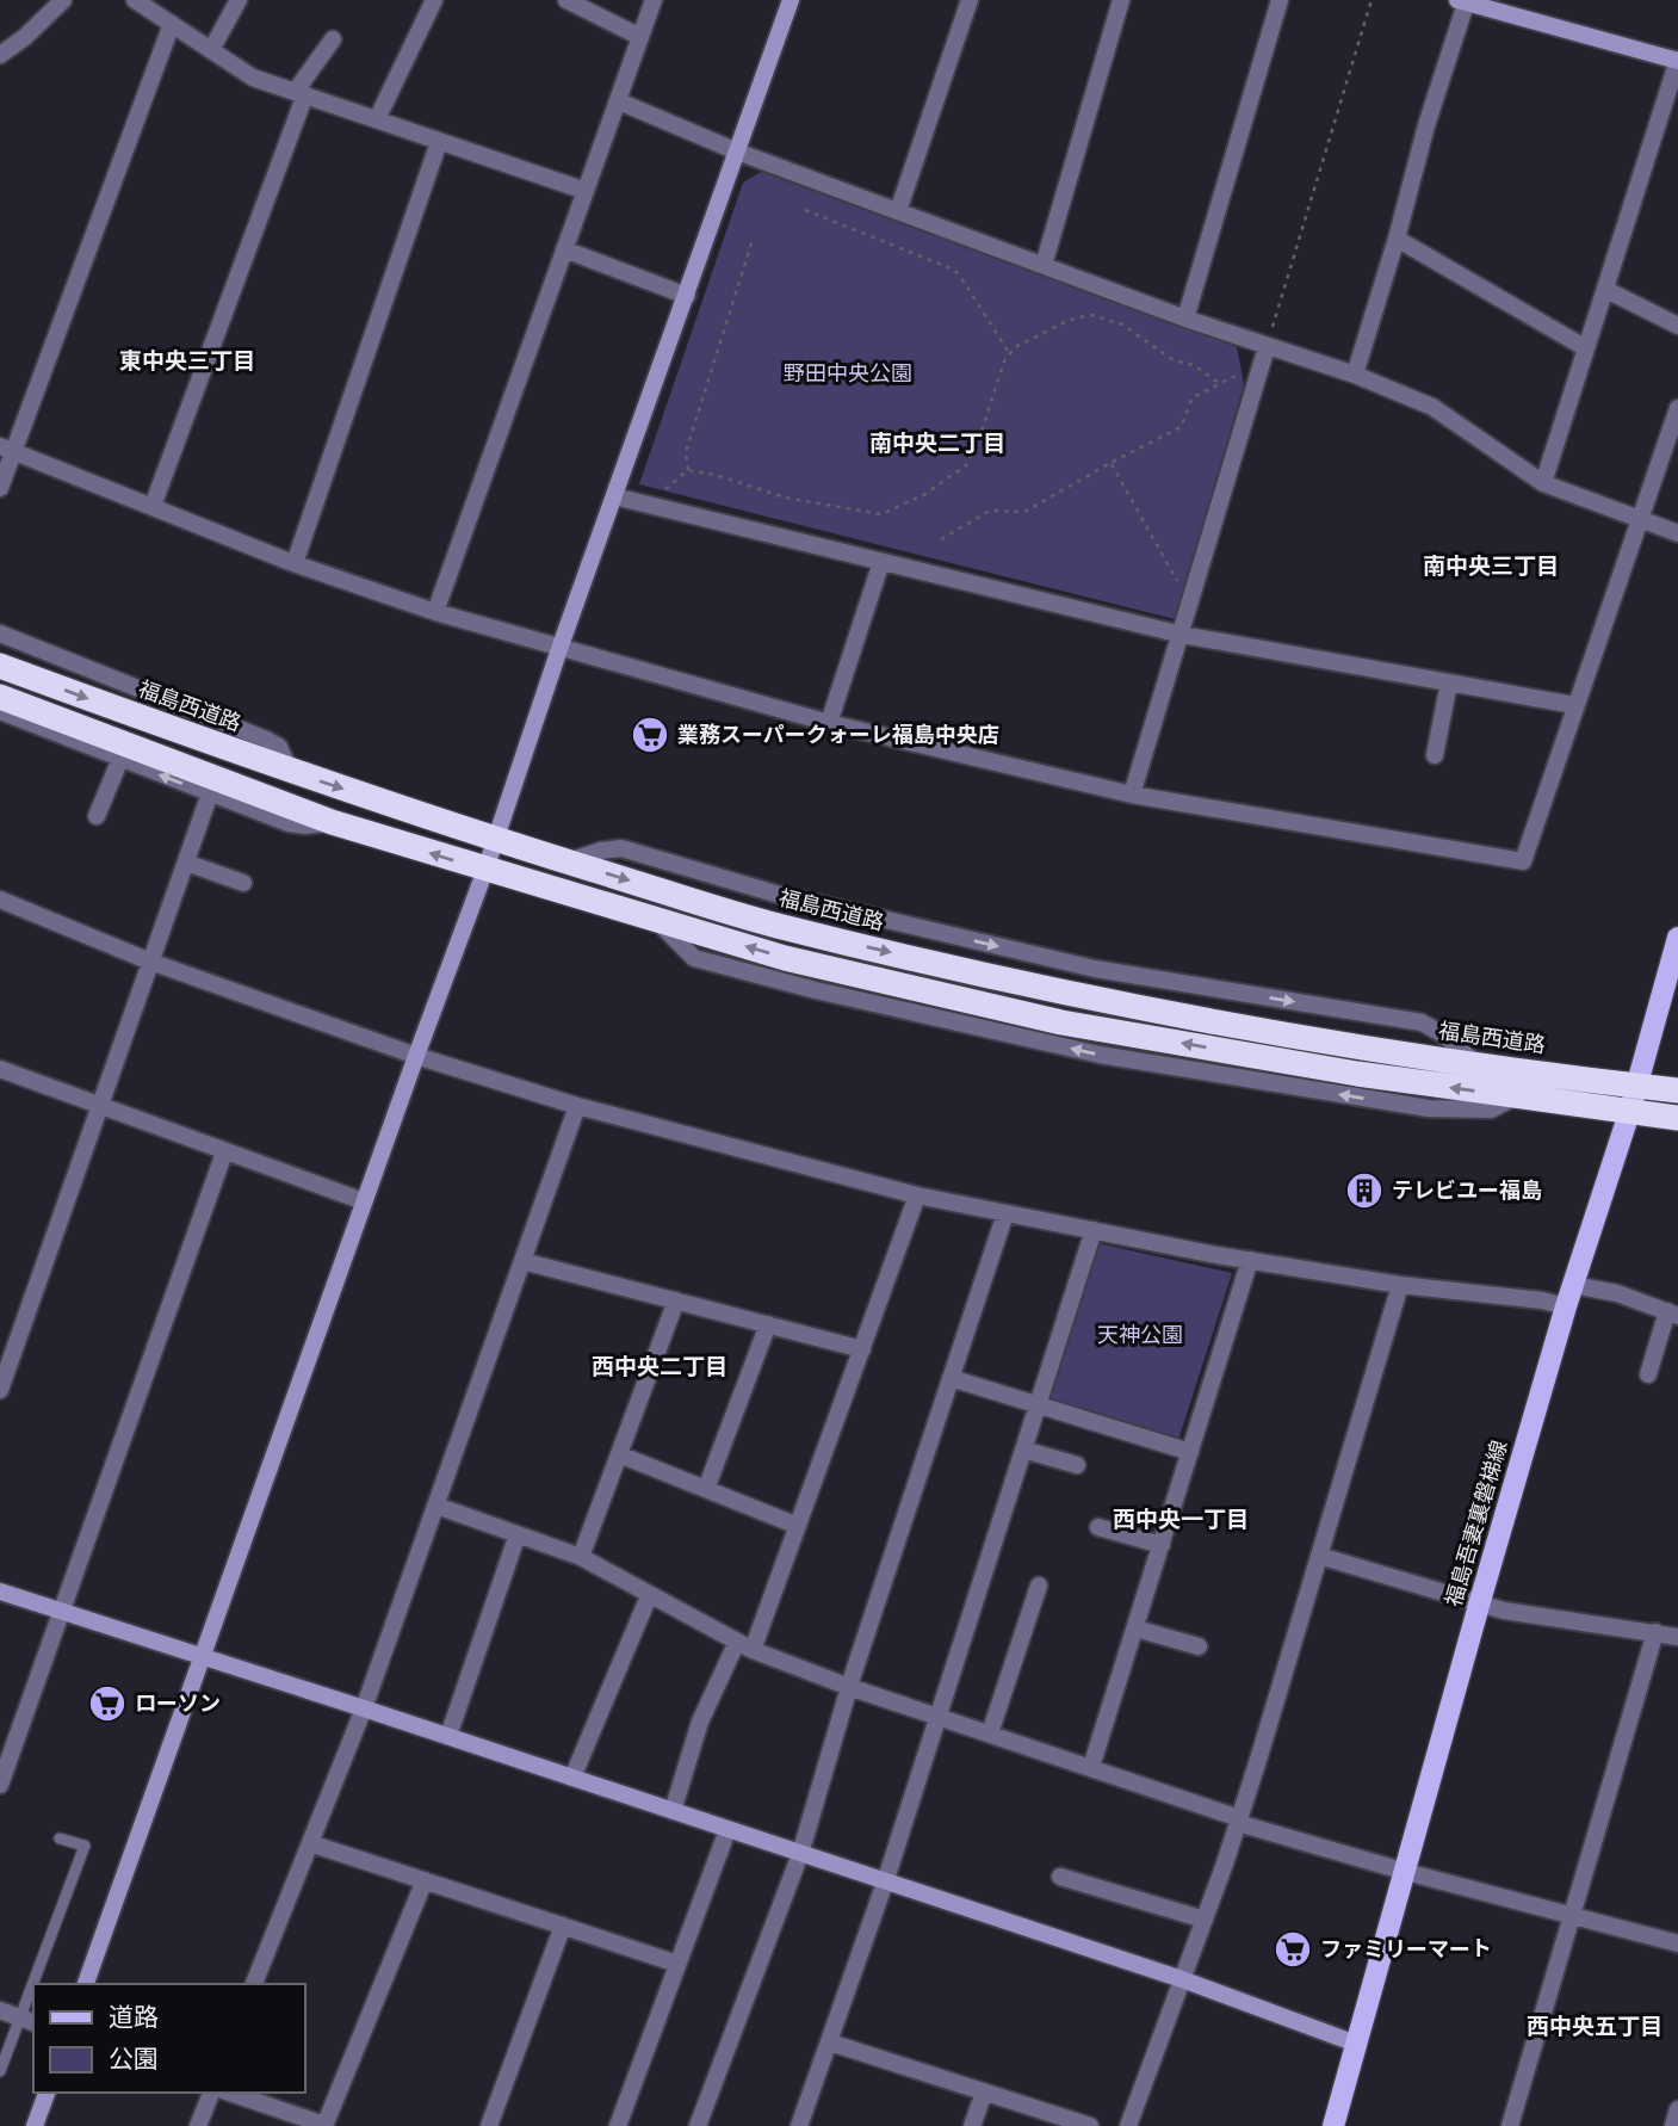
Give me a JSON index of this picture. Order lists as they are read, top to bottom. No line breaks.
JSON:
{"streets":{"highway":["福島西道路"],"main road":["福島吾妻裏磐梯線"]},"crossings":[["福島西道路","福島吾妻裏磐梯線"]],"districts":["東中央三丁目","南中央二丁目","南中央三丁目","西中央二丁目","西中央一丁目","西中央五丁目"],"parks":["野田中央公園","天神公園"],"places":{"supermarket":["業務スーパークォーレ福島中央店","ローソン","ファミリーマート"],"building":["テレビユー福島"]},"legend":["道路","公園"]}
